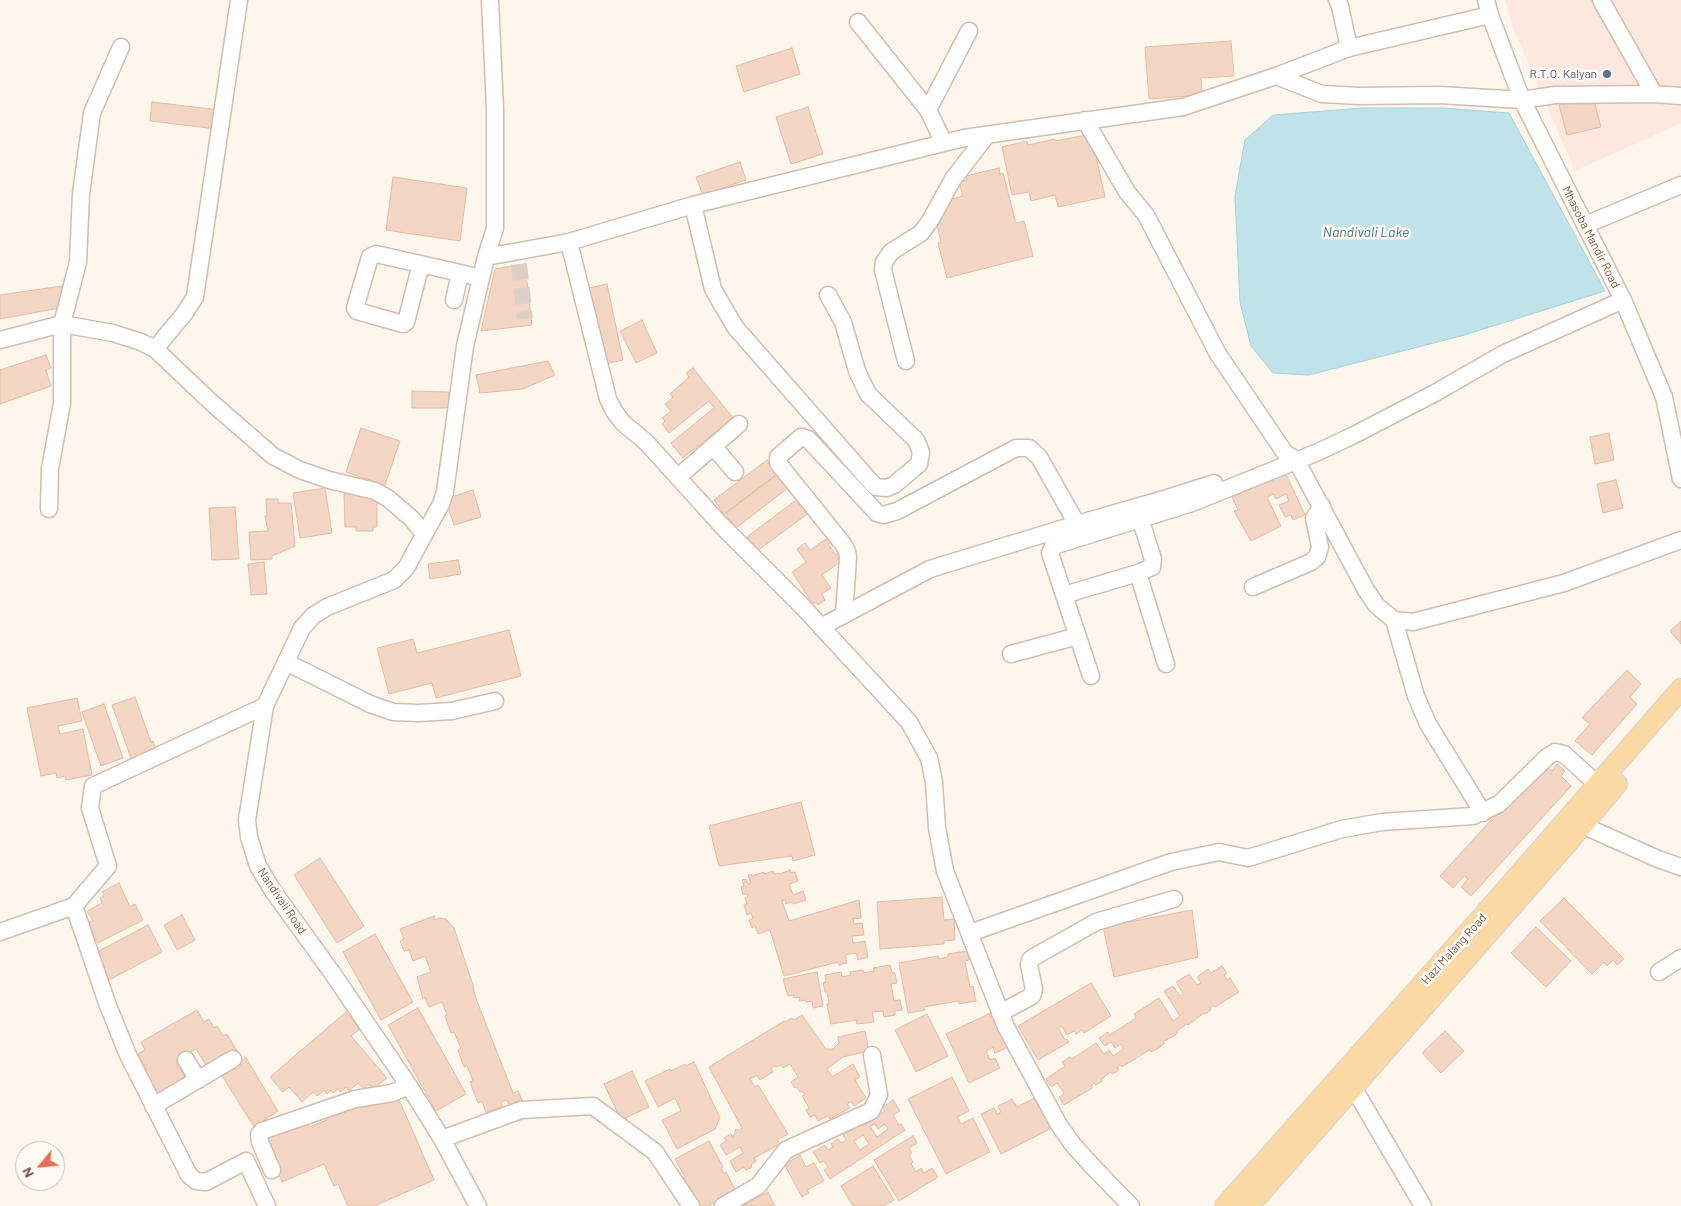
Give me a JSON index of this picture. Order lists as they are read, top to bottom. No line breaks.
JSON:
{"streets":{"main road":["Hazi Malang Road"],"street":["Mhasoba Mandir Road","Nandivali Road"]},"water":["Nandivali Lake"],"places":["R.T.O. Kalyan"],"north":"bottom left"}
